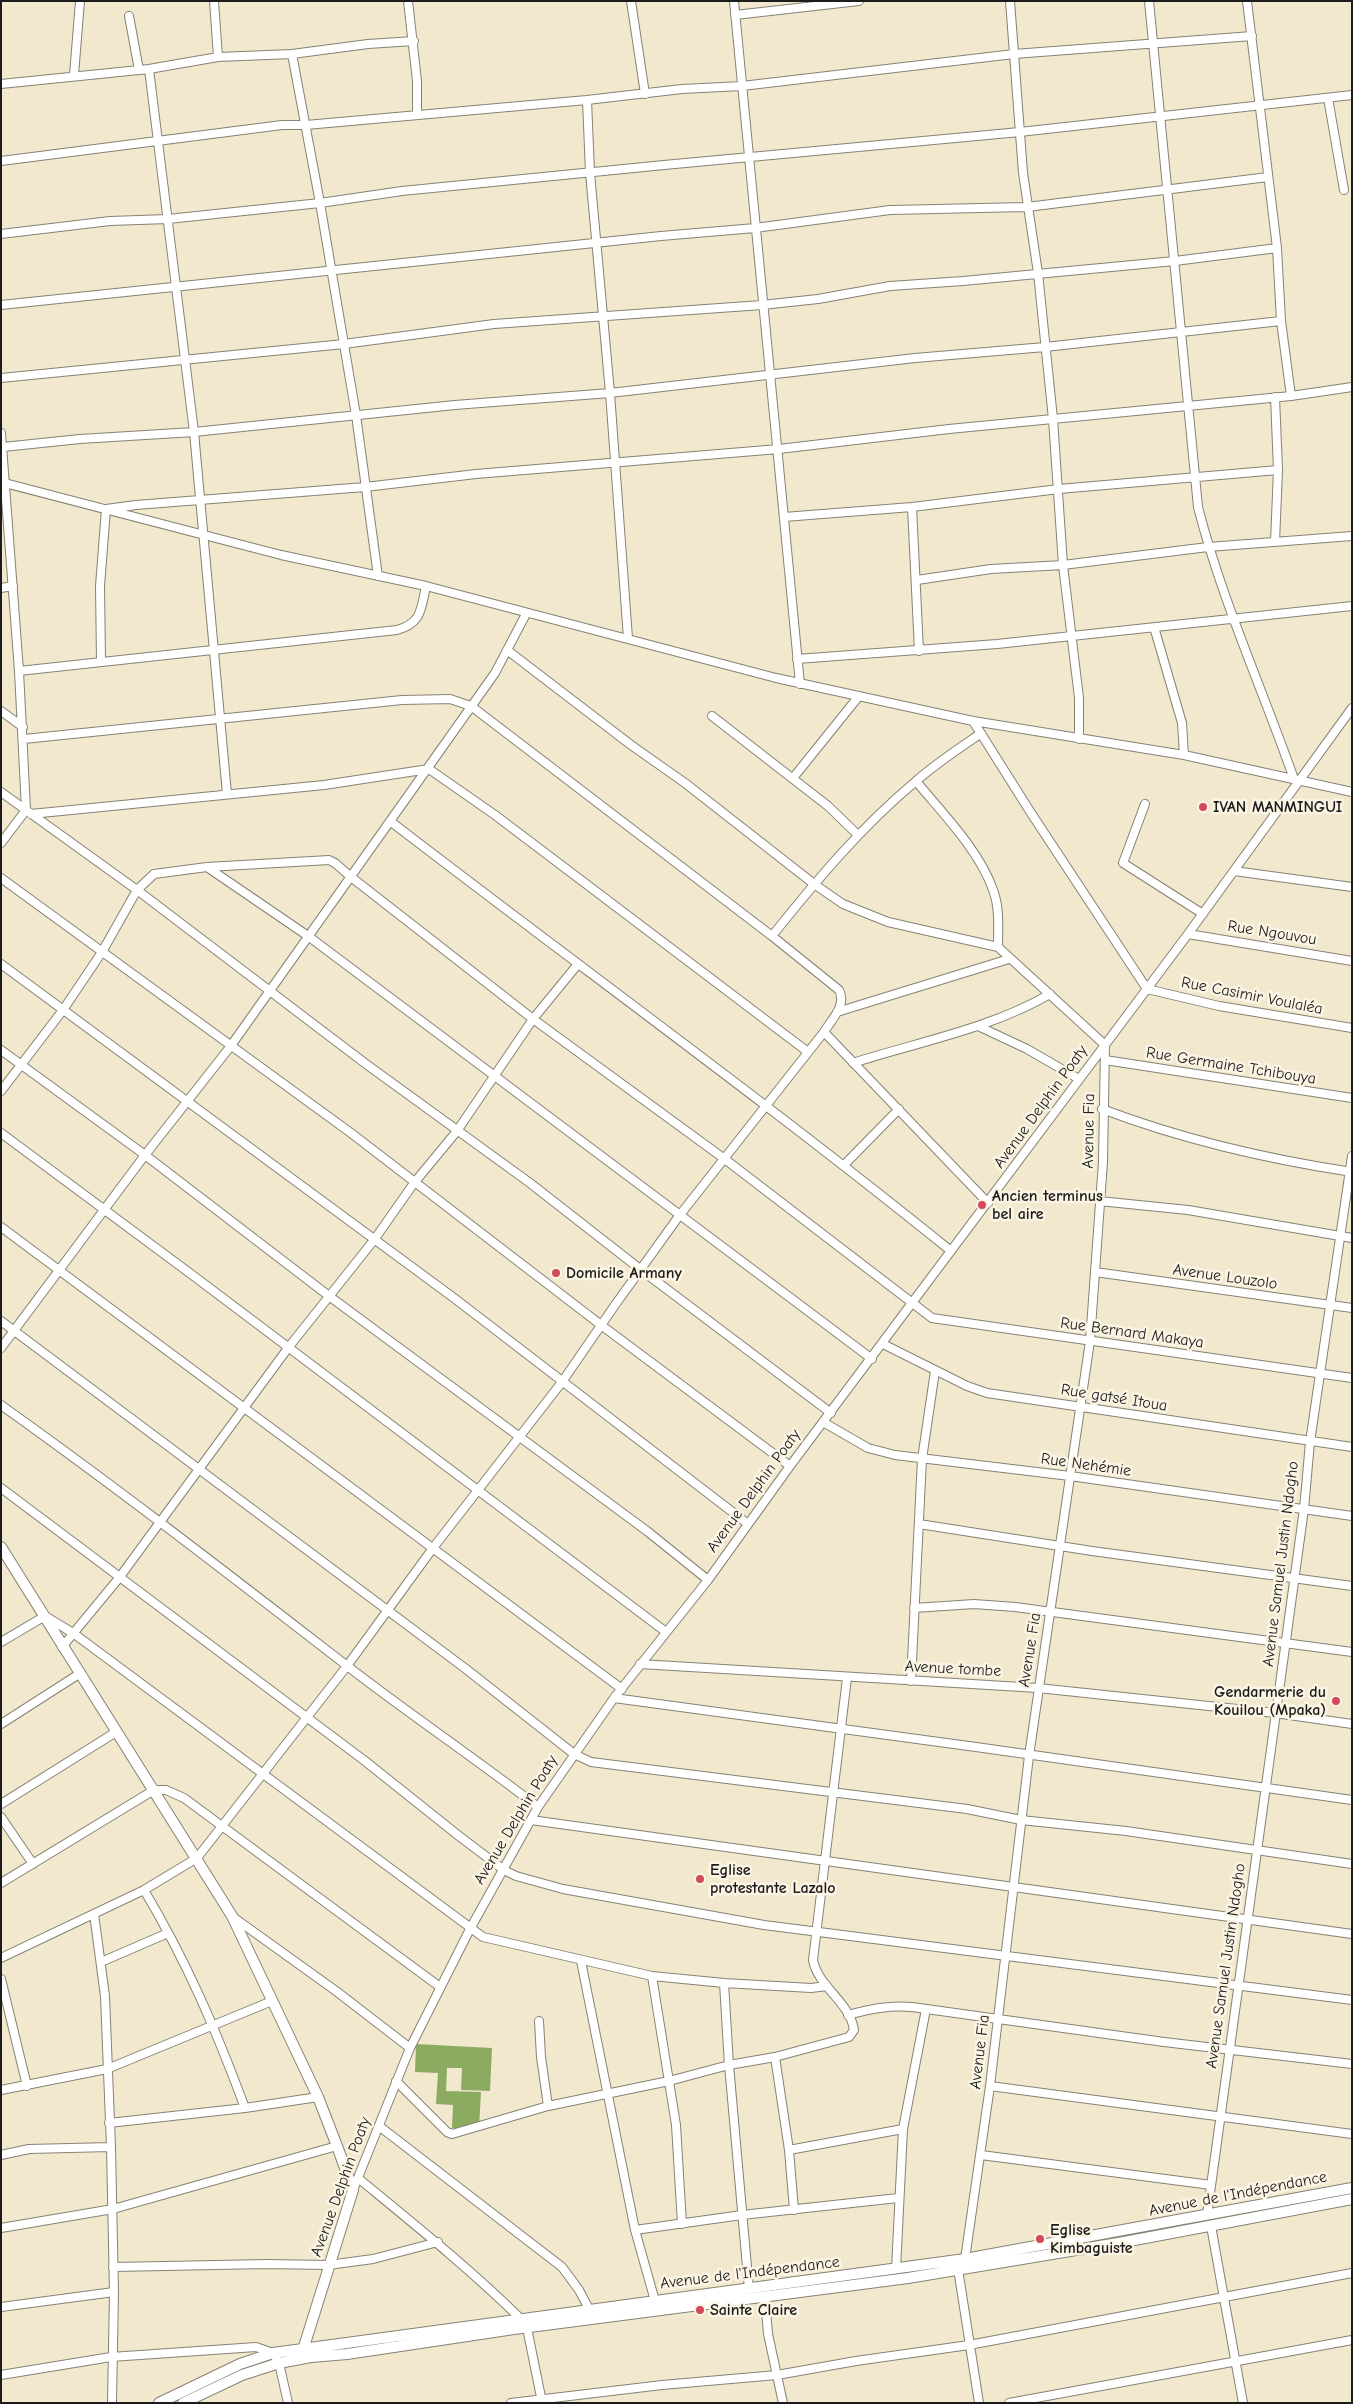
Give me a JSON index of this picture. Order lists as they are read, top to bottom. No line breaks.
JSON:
{"streets":{"street":["Rue Ngouvou","Rue Casimir Voulaléa","Rue Germaine Tchibouya","Avenue Delphin Poaty","Avenue Fia","Avenue Louzolo","Rue Bernard Makaya","Rue gatsé Itoua","Rue Nehémie","Avenue Samuel Justin Ndogho","Avenue tombe","Avenue de l'Indépendance"]},"crossings":[["Rue Ngouvou","Avenue Delphin Poaty"],["Rue Casimir Voulaléa","Avenue Delphin Poaty"],["Rue Germaine Tchibouya","Avenue Fia"],["Avenue Delphin Poaty","Avenue Fia"],["Avenue Delphin Poaty","Rue Bernard Makaya"],["Avenue Delphin Poaty","Rue gatsé Itoua"],["Avenue Delphin Poaty","Rue Nehémie"],["Avenue Delphin Poaty","Avenue tombe"],["Avenue Delphin Poaty","Avenue de l'Indépendance"],["Avenue Fia","Avenue Louzolo"],["Avenue Fia","Rue Bernard Makaya"],["Avenue Fia","Rue gatsé Itoua"],["Avenue Fia","Rue Nehémie"],["Avenue Fia","Avenue tombe"],["Avenue Fia","Avenue de l'Indépendance"],["Avenue Louzolo","Avenue Samuel Justin Ndogho"],["Rue Bernard Makaya","Avenue Samuel Justin Ndogho"],["Rue gatsé Itoua","Avenue Samuel Justin Ndogho"],["Rue Nehémie","Avenue Samuel Justin Ndogho"],["Avenue Samuel Justin Ndogho","Avenue tombe"],["Avenue Samuel Justin Ndogho","Avenue de l'Indépendance"]],"places":["IVAN MANMINGUI","Ancien terminus bel aire","Domicile Armany","Gendarmerie du Kouilou (Mpaka)","Eglise protestante Lazalo","Eglise Kimbaguiste","Sainte Claire"]}
